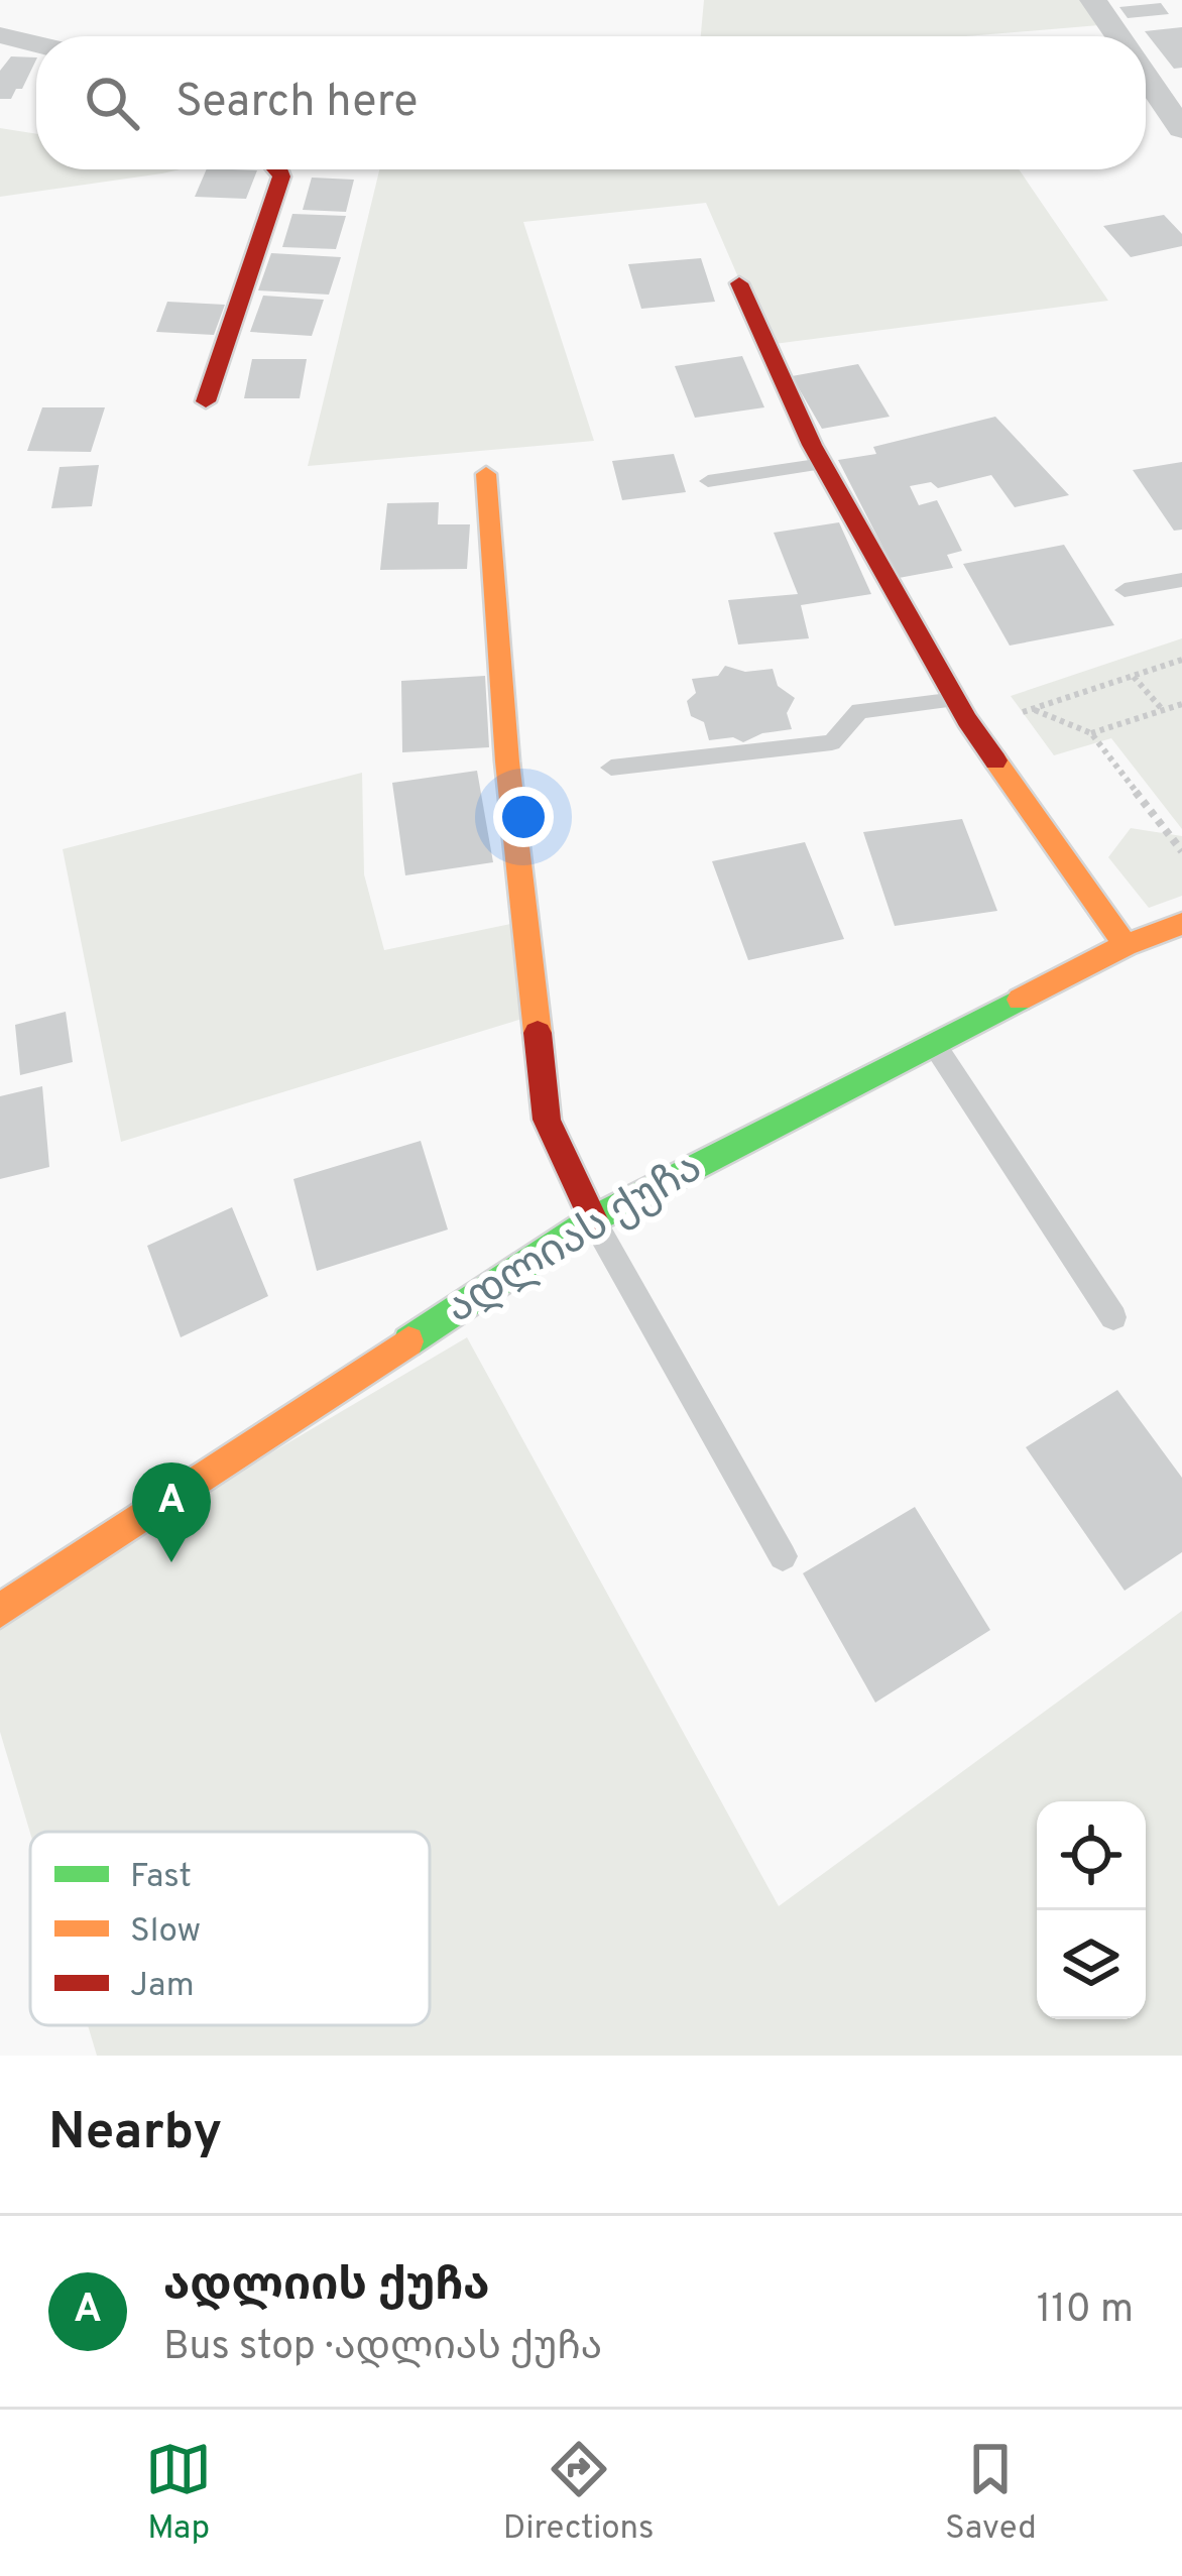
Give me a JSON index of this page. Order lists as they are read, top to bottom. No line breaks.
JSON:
{"streets":{"street":["ადლიას ქუჩა"]},"legend":["Fast","Slow","Jam"],"page":{"search":"Search here","pins":"A","heading":"Nearby","list":[{"mark":"A","name":"ადლიის ქუჩა","note":"Bus stop · ადლიას ქუჩა","value":"110 m"}],"nav":["Map","Directions","Saved"]}}
